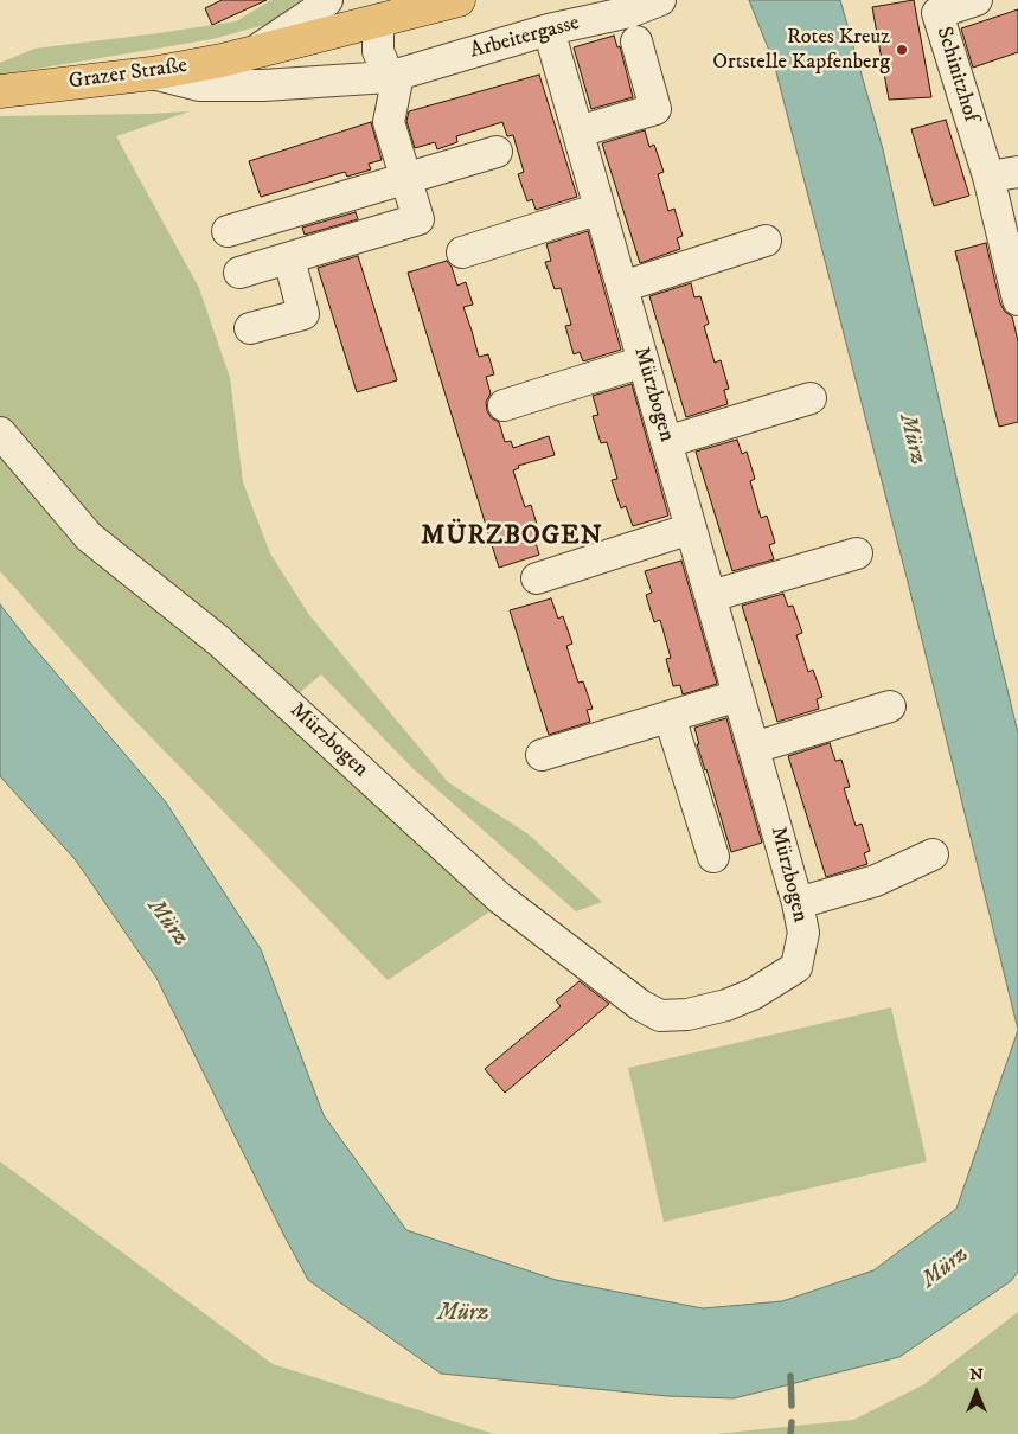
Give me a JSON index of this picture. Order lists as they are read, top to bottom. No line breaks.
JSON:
{"streets":{"main road":["Grazer Straße"],"street":["Arbeitergasse","Schinitzhof","Mürzbogen"]},"crossings":[["Arbeitergasse","Grazer Straße"],["Arbeitergasse","Mürzbogen"]],"districts":["MÜRZBOGEN"],"water":["Mürz"],"places":["Rotes Kreuz Ortstelle Kapfenberg"],"north":"top"}
